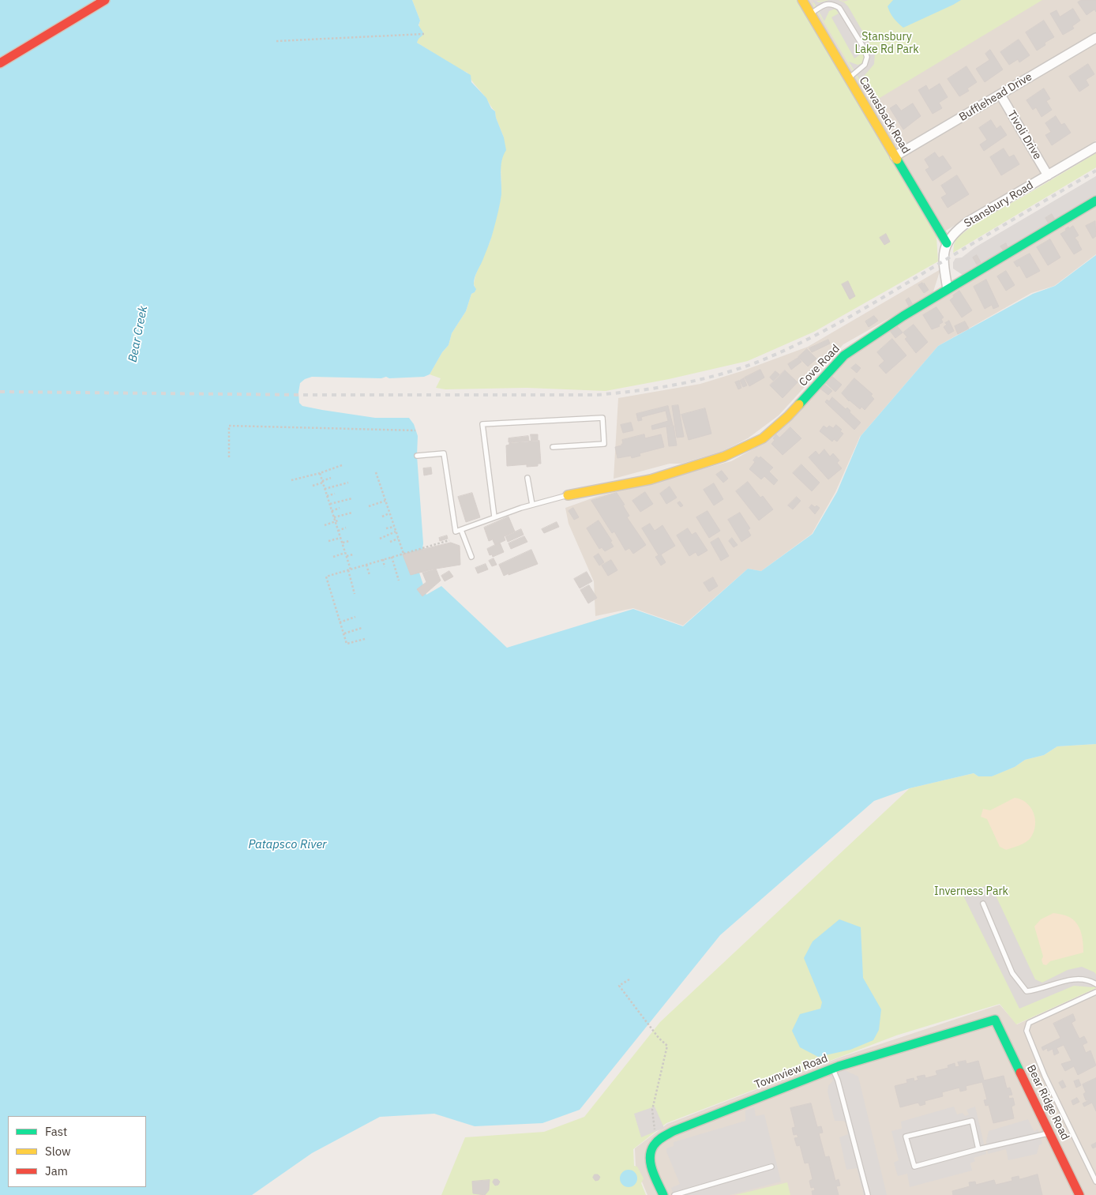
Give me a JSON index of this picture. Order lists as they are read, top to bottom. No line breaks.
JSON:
{"streets":{"street":["Bufflehead Drive","Canvasback Road","Tivoli Drive","Stansbury Road","Cove Road","Townview Road","Bear Ridge Road"]},"crossings":[["Bufflehead Drive","Canvasback Road"],["Bufflehead Drive","Tivoli Drive"],["Canvasback Road","Stansbury Road"],["Tivoli Drive","Stansbury Road"],["Stansbury Road","Cove Road"],["Townview Road","Bear Ridge Road"]],"water":["Bear Creek","Patapsco River"],"parks":["Stansbury Lake Rd Park","Inverness Park"],"legend":["Fast","Slow","Jam"]}
